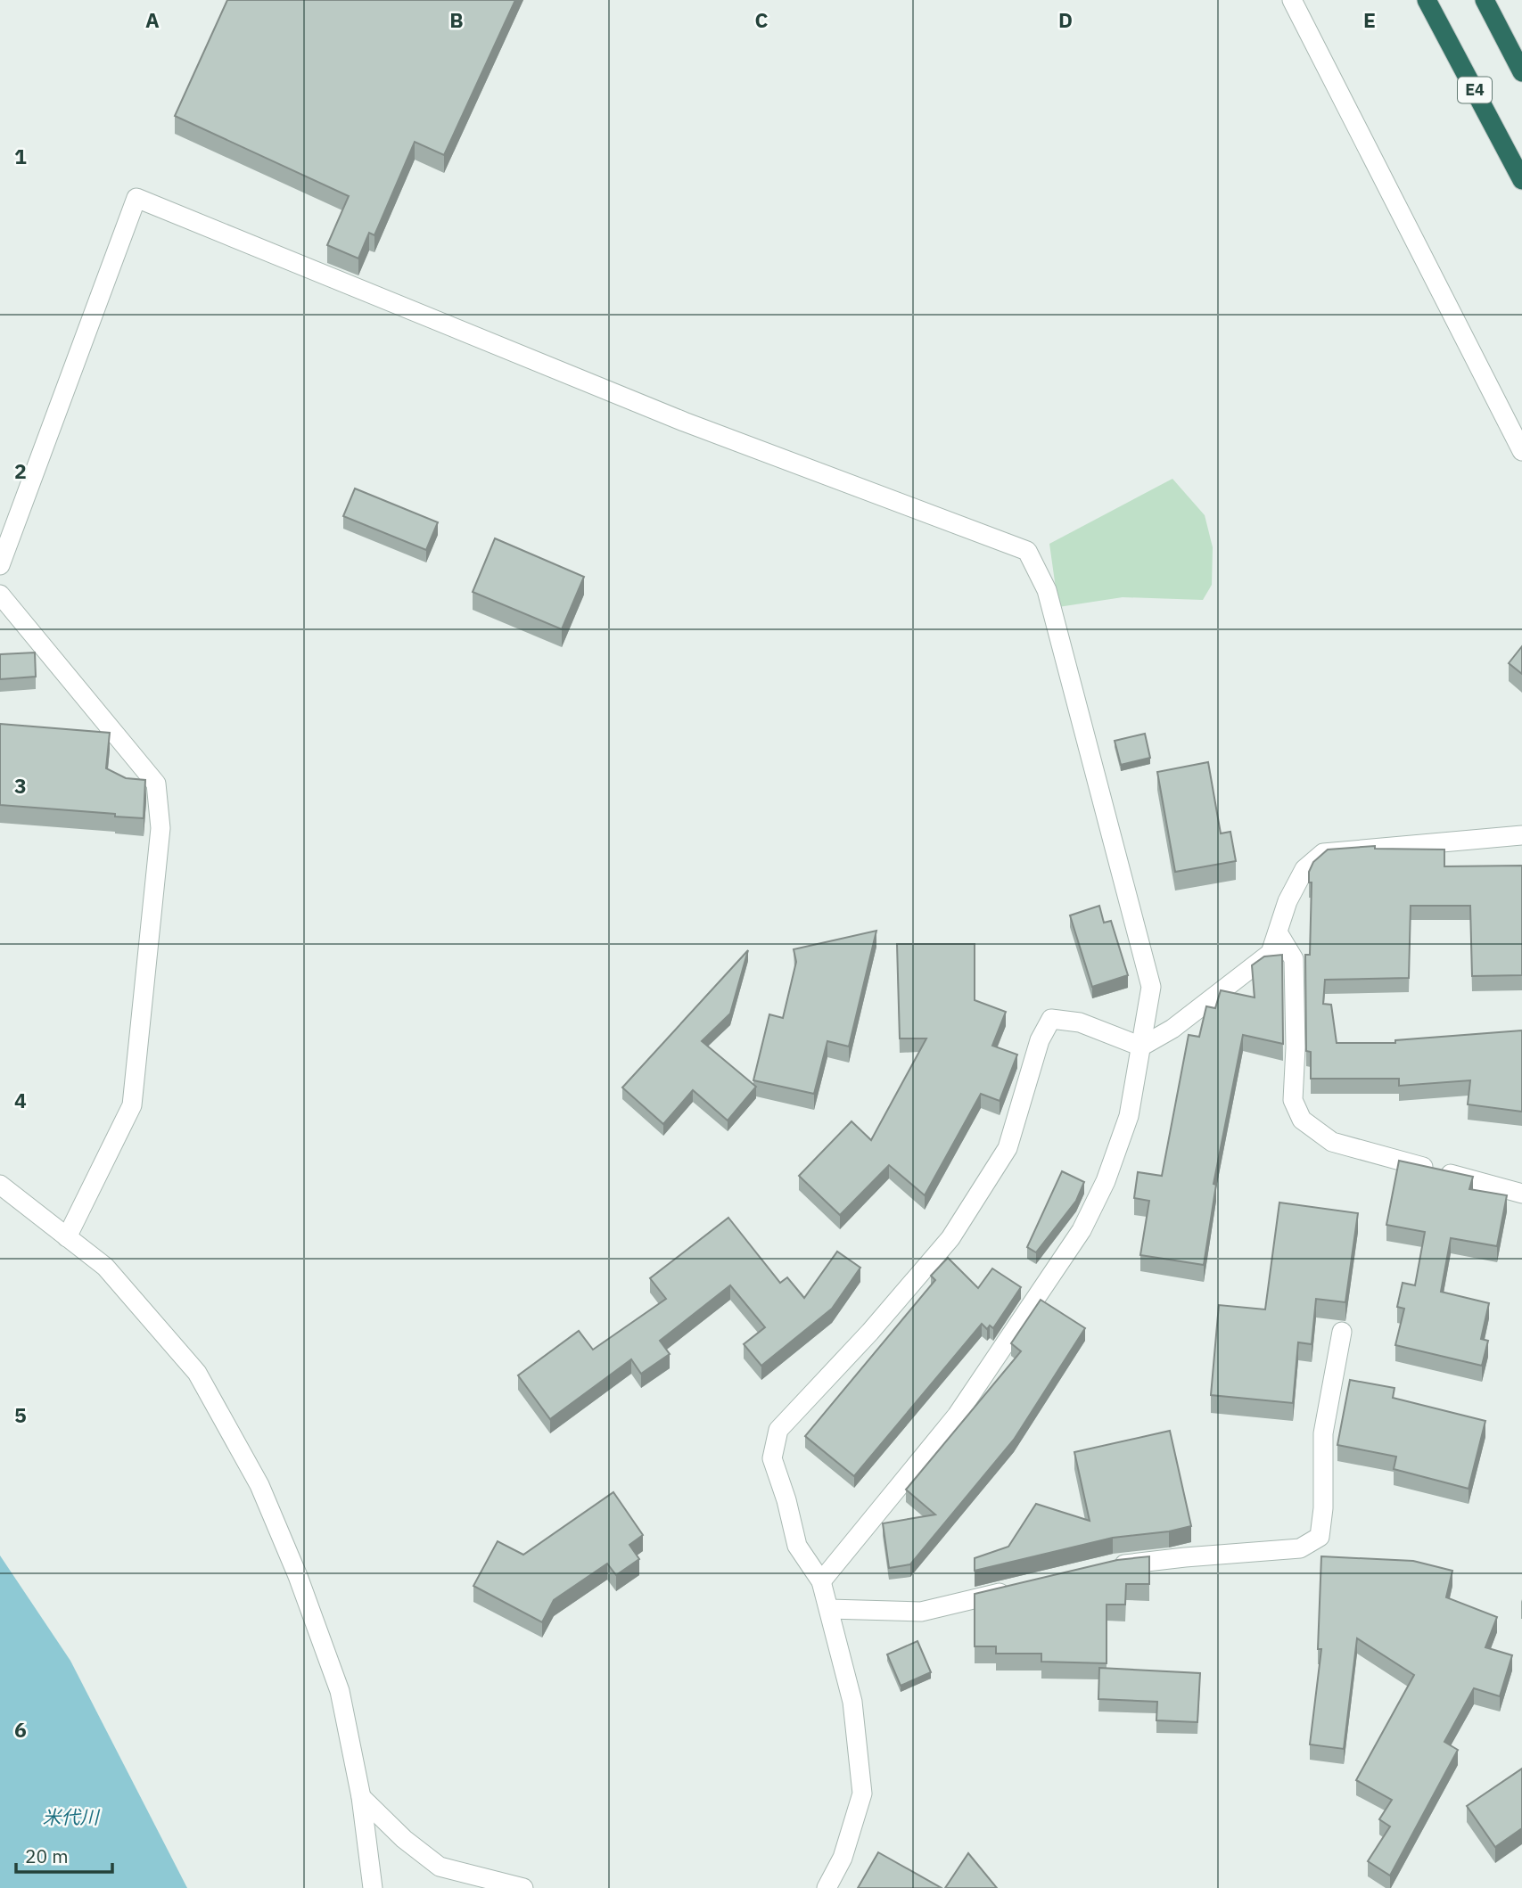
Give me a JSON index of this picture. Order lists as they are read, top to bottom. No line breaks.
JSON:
{"streets":{"highway":["E4"]},"water":["米代川"],"scale_bar":"20 m","grid":{"columns":["A","B","C","D","E"],"rows":["1","2","3","4","5","6"]}}
